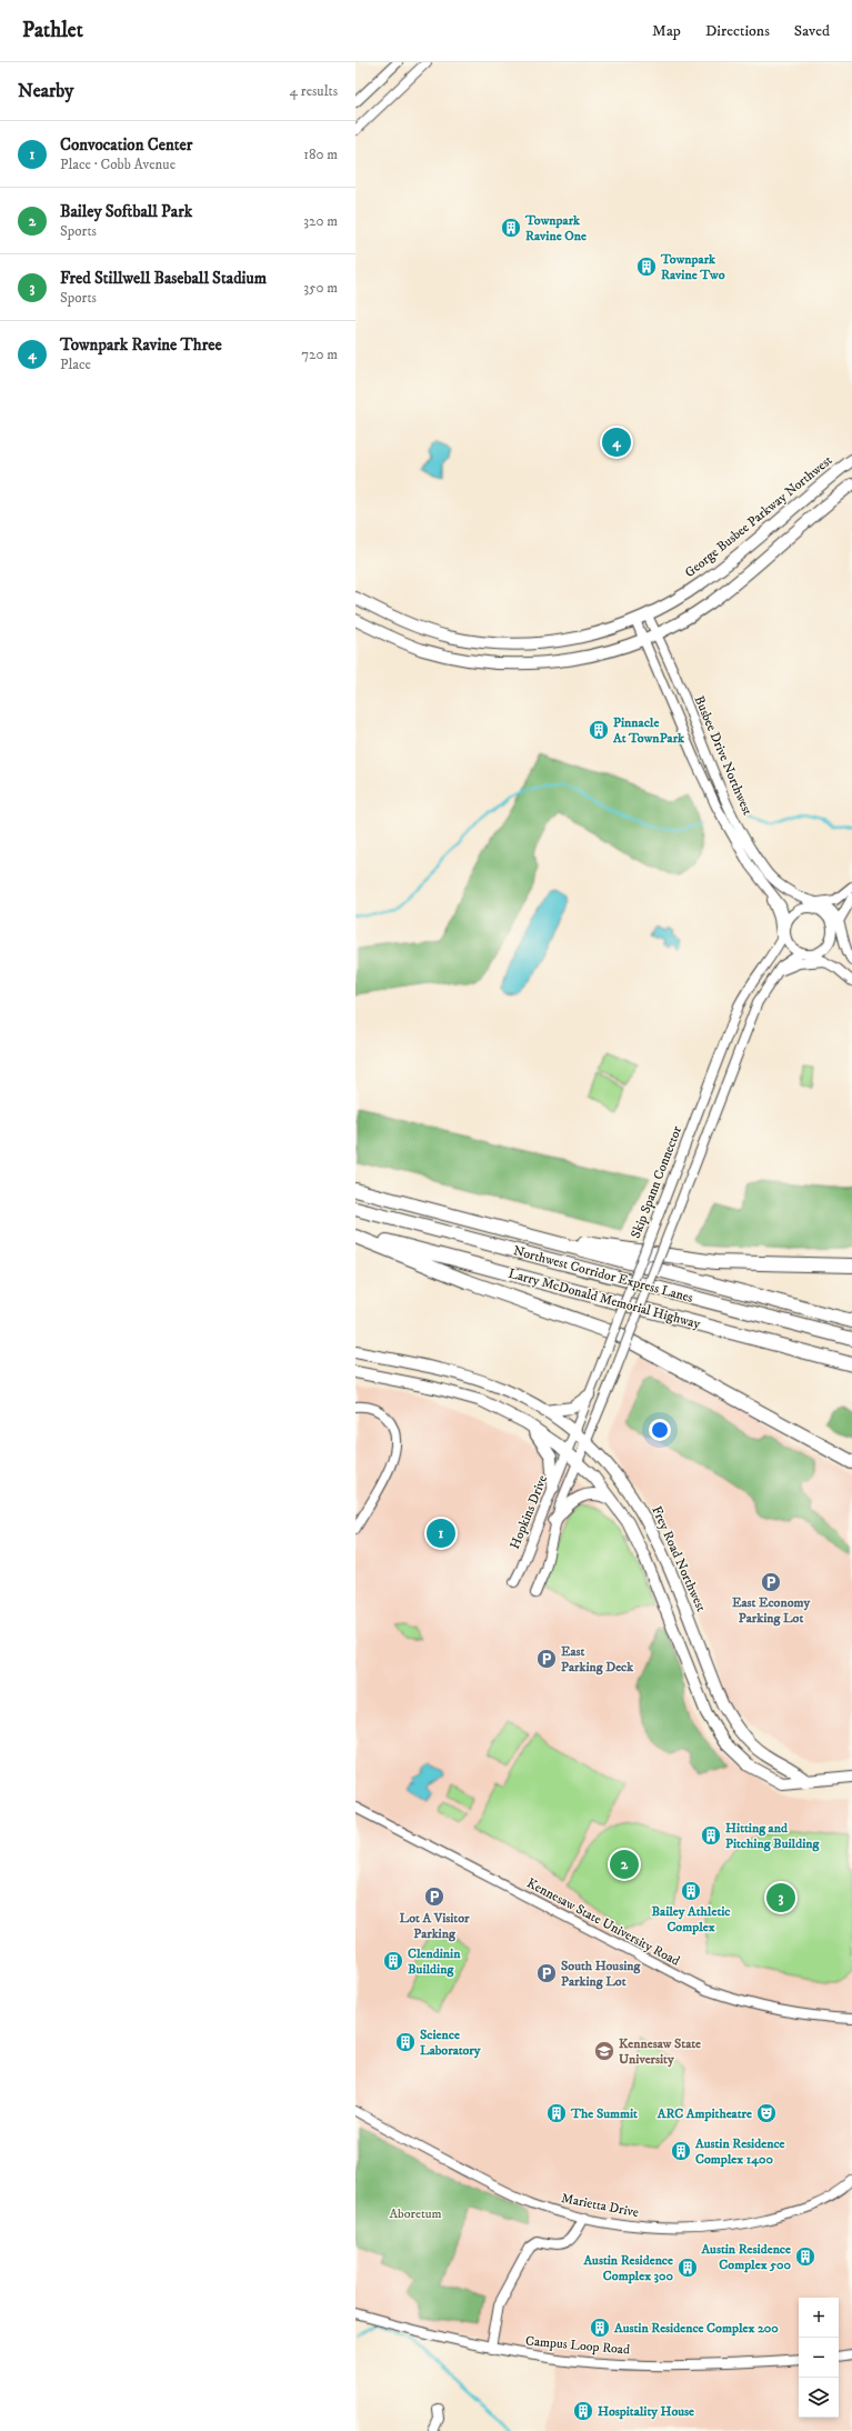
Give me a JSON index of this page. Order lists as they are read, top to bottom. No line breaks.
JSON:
{"streets":{"highway":["Northwest Corridor Express Lanes","Larry McDonald Memorial Highway"],"main road":["George Busbee Parkway Northwest","Frey Road Northwest"],"street":["Busbee Drive Northwest","Skip Spann Connector","Hopkins Drive","Kennesaw State University Road","Marietta Drive","Campus Loop Road"]},"crossings":[["George Busbee Parkway Northwest","Busbee Drive Northwest"],["Busbee Drive Northwest","Skip Spann Connector"],["Skip Spann Connector","Hopkins Drive"],["Skip Spann Connector","Frey Road Northwest"]],"parks":["Aboretum"],"places":{"building":["Townpark Ravine One","Townpark Ravine Two","Pinnacle At TownPark","Hitting and Pitching Building","Bailey Athletic Complex","Clendinin Building","Science Laboratory","The Summit","Austin Residence Complex 1400","Austin Residence Complex 500","Austin Residence Complex 300","Austin Residence Complex 200","Hospitality House"],"parking":["East Economy Parking Lot","East Parking Deck","Lot A Visitor Parking","South Housing Parking Lot"],"school or university":["Kennesaw State University"],"theatre":["ARC Ampitheatre"]},"page":{"header":"Pathlet","nav":["Map","Directions","Saved"],"heading":["Nearby","4 results"],"list":[{"mark":"1","name":"Convocation Center","note":"Place · Cobb Avenue","value":"180 m"},{"mark":"2","name":"Bailey Softball Park","note":"Sports","value":"320 m"},{"mark":"3","name":"Fred Stillwell Baseball Stadium","note":"Sports","value":"350 m"},{"mark":"4","name":"Townpark Ravine Three","note":"Place","value":"720 m"}],"pins":["4","1","2","3"],"map_buttons":["+","−"]}}
